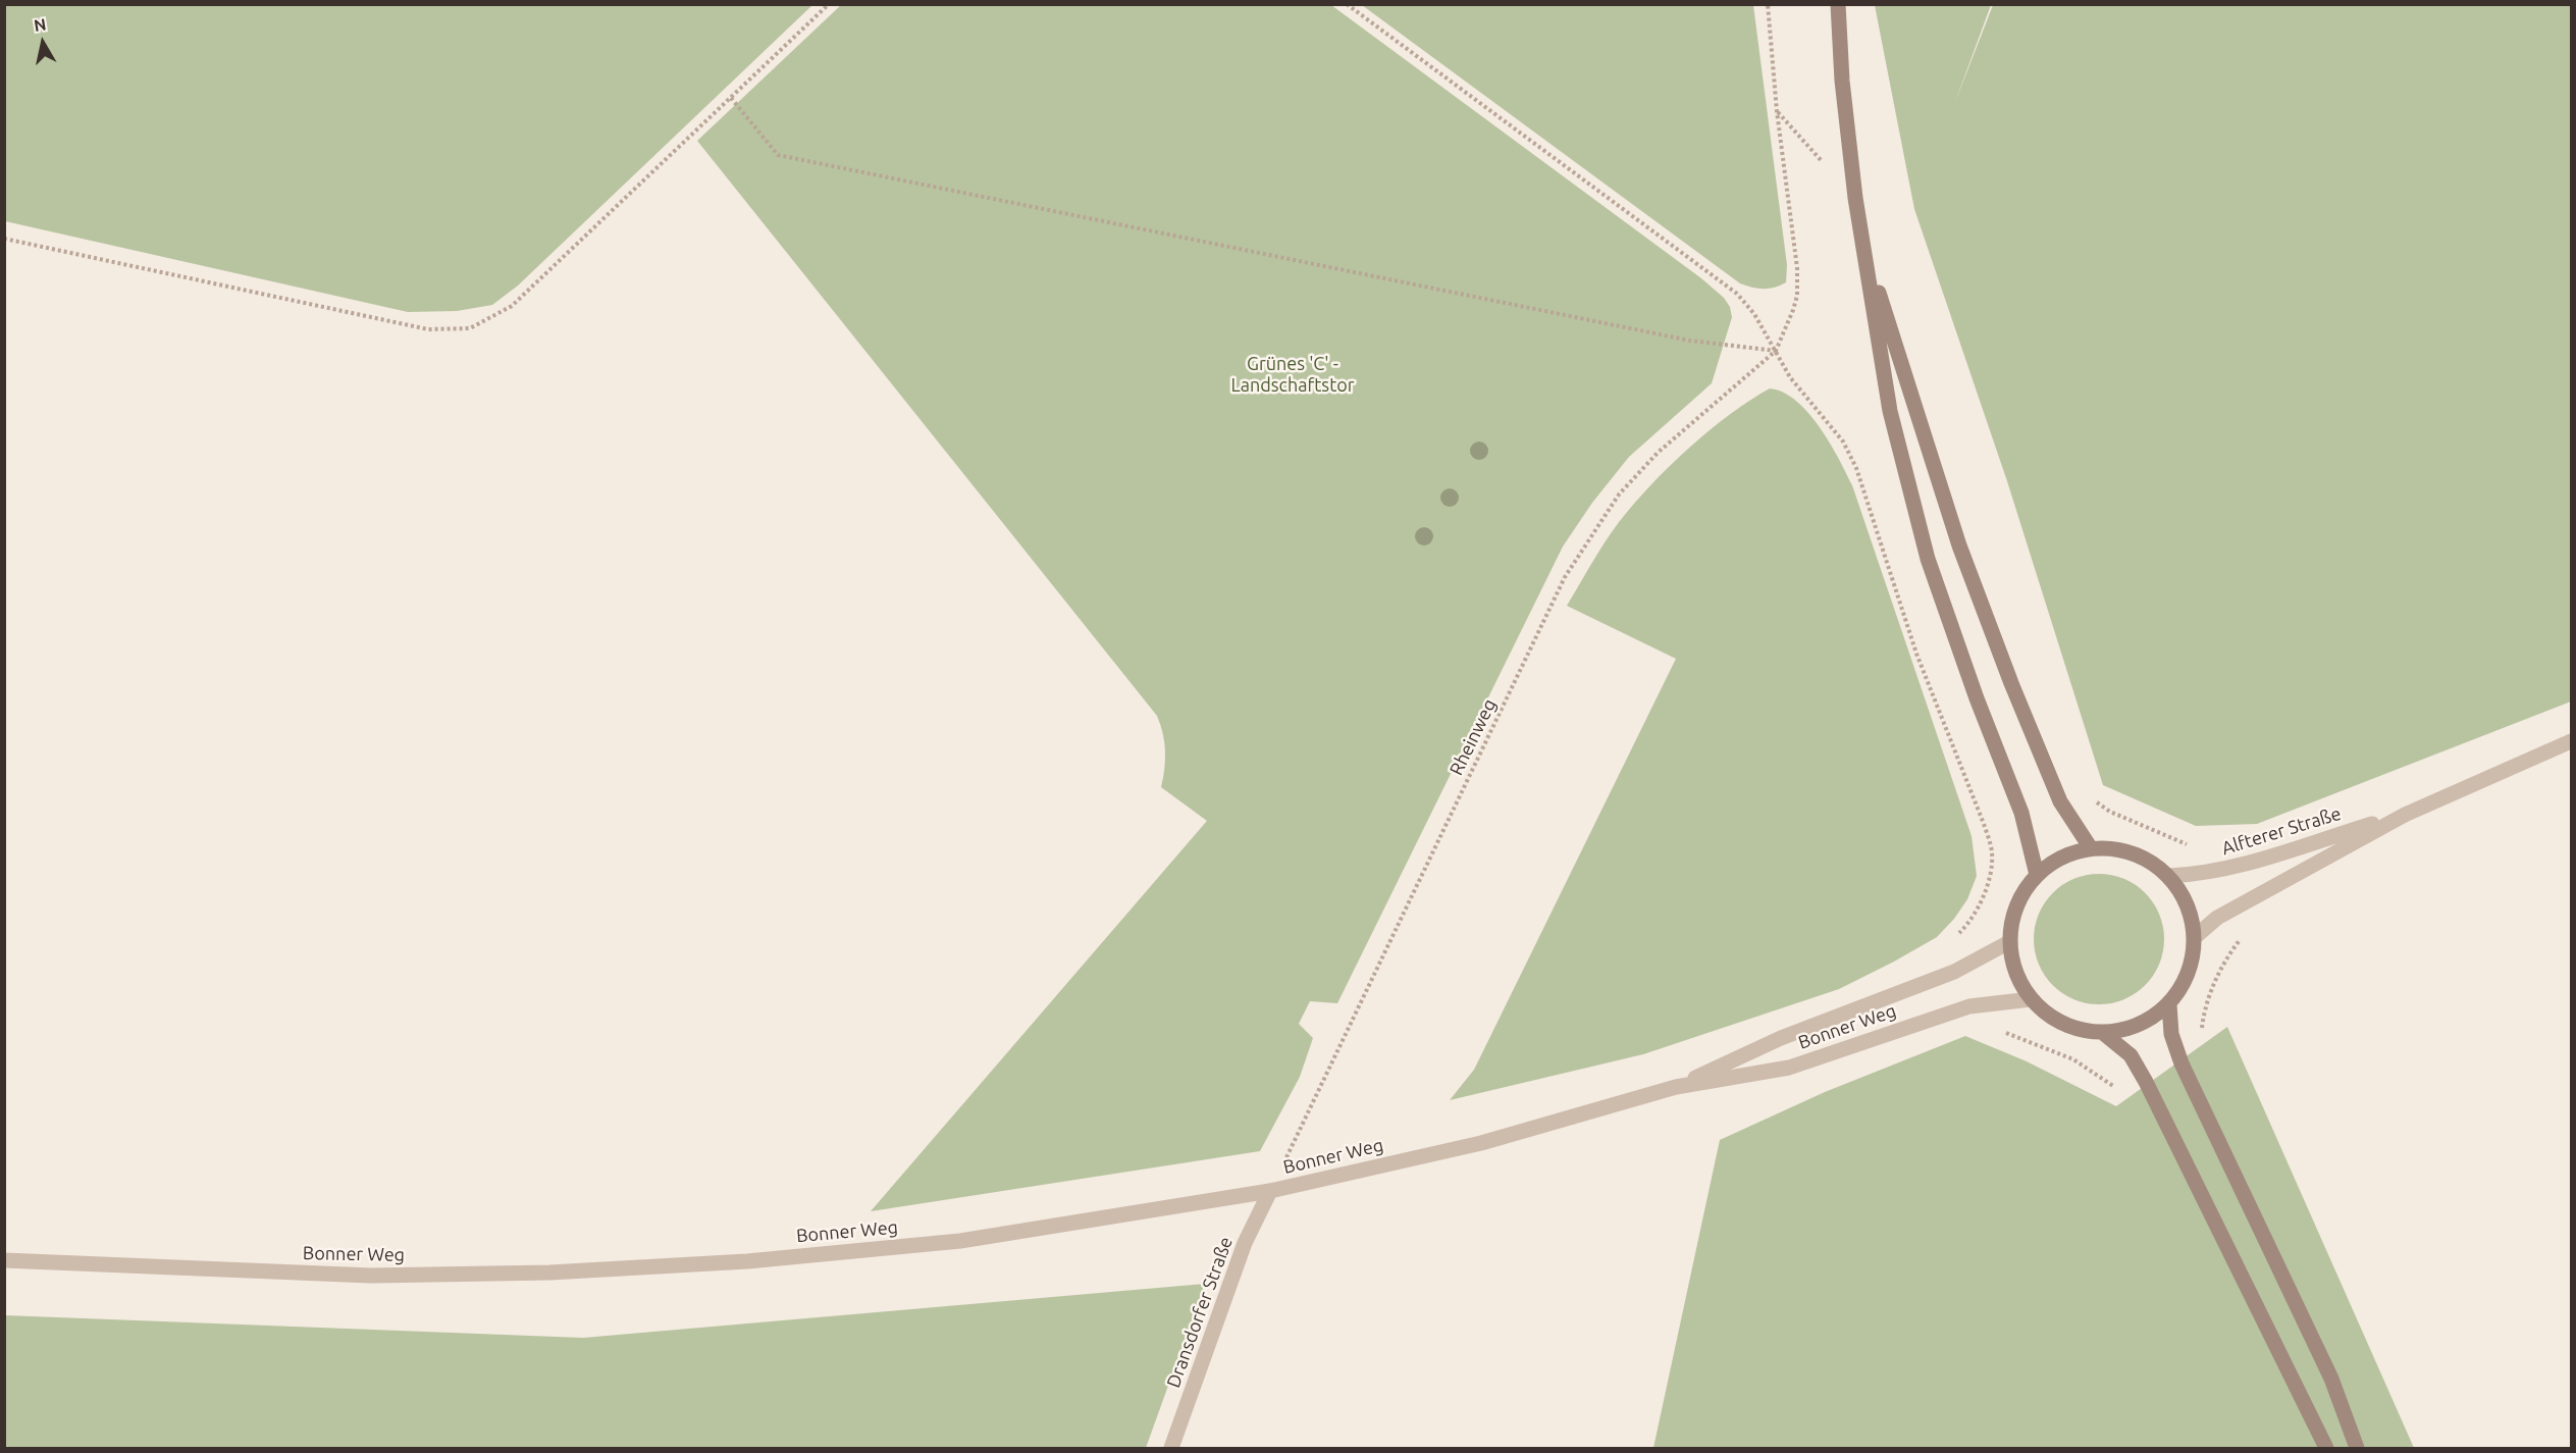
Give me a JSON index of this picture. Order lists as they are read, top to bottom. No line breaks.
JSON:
{"streets":{"street":["Alfterer Straße","Bonner Weg","Dransdorfer Straße"],"path":["Rheinweg"]},"crossings":[["Rheinweg","Bonner Weg"],["Rheinweg","Dransdorfer Straße"],["Alfterer Straße","Bonner Weg"],["Bonner Weg","Dransdorfer Straße"]],"parks":["Grünes 'C' - Landschaftstor"],"north":"top"}
